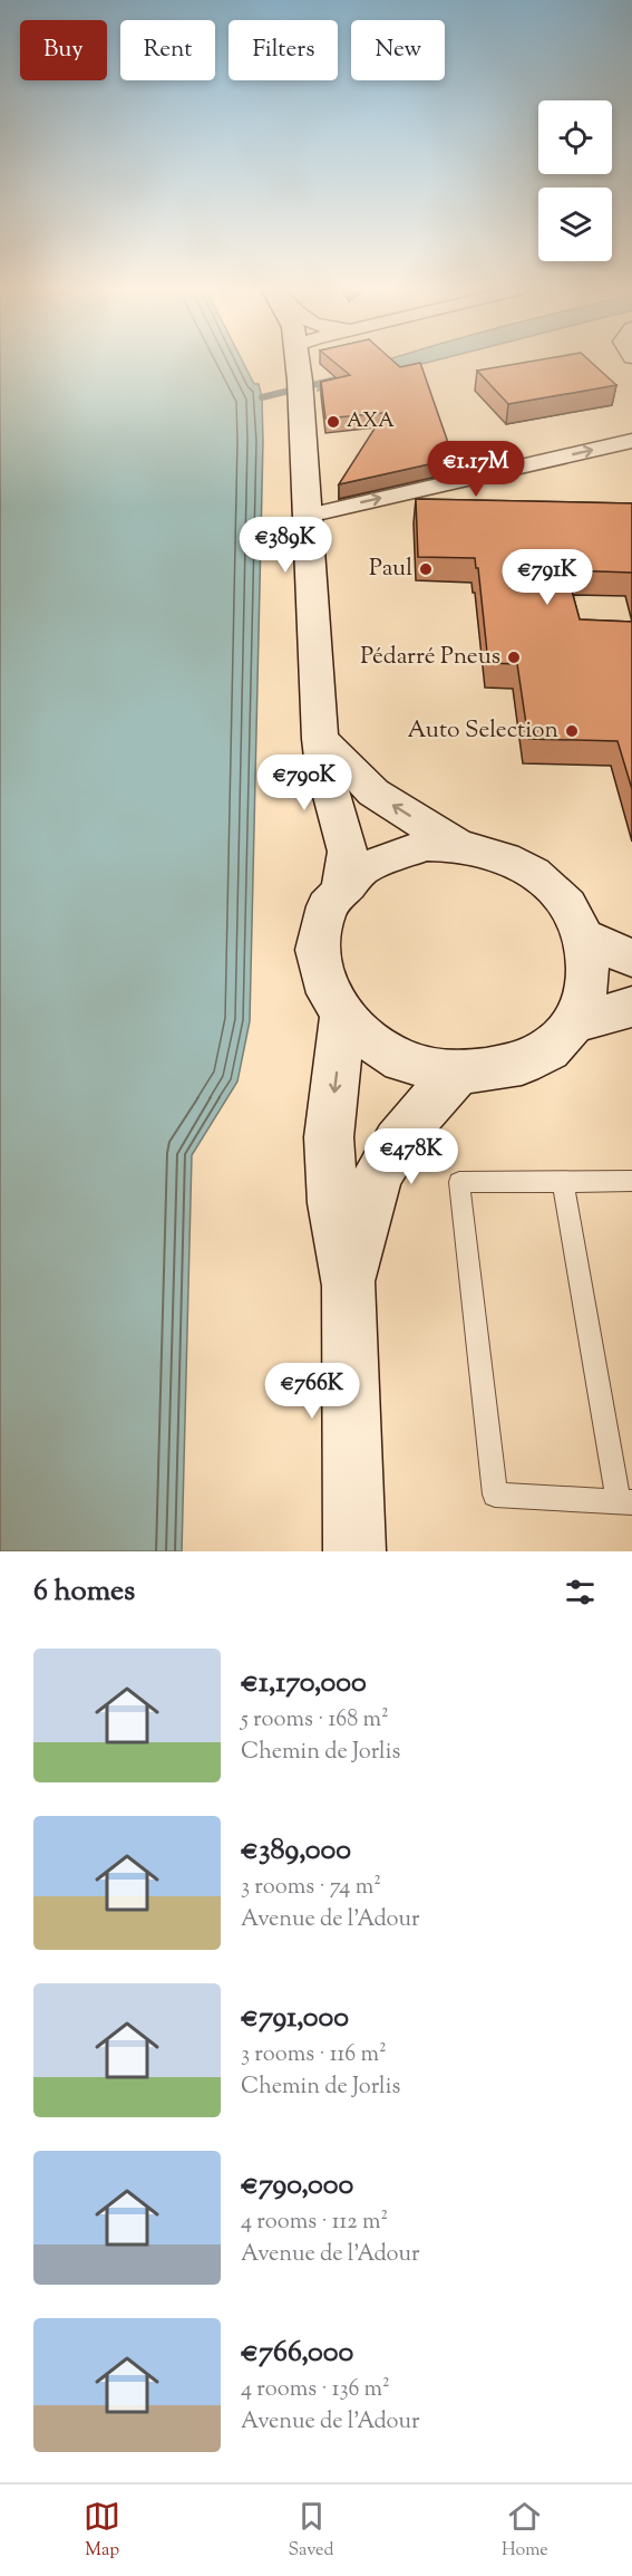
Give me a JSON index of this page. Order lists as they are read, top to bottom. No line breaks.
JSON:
{"places":["AXA","Paul","Pédarré Pneus","Auto Selection"],"page":{"chip":["Buy","Rent","Filters","New"],"price":["€1.17M","€389K","€791K","€790K","€478K","€766K"],"heading":"6 homes","list":[{"name":"€1,170,000","note":"5 rooms · 168 m² · Chemin de Jorlis"},{"name":"€389,000","note":"3 rooms · 74 m² · Avenue de l'Adour"},{"name":"€791,000","note":"3 rooms · 116 m² · Chemin de Jorlis"},{"name":"€790,000","note":"4 rooms · 112 m² · Avenue de l'Adour"},{"name":"€766,000","note":"4 rooms · 136 m² · Avenue de l'Adour"}],"tabs":["Map","Saved","Home"]}}
